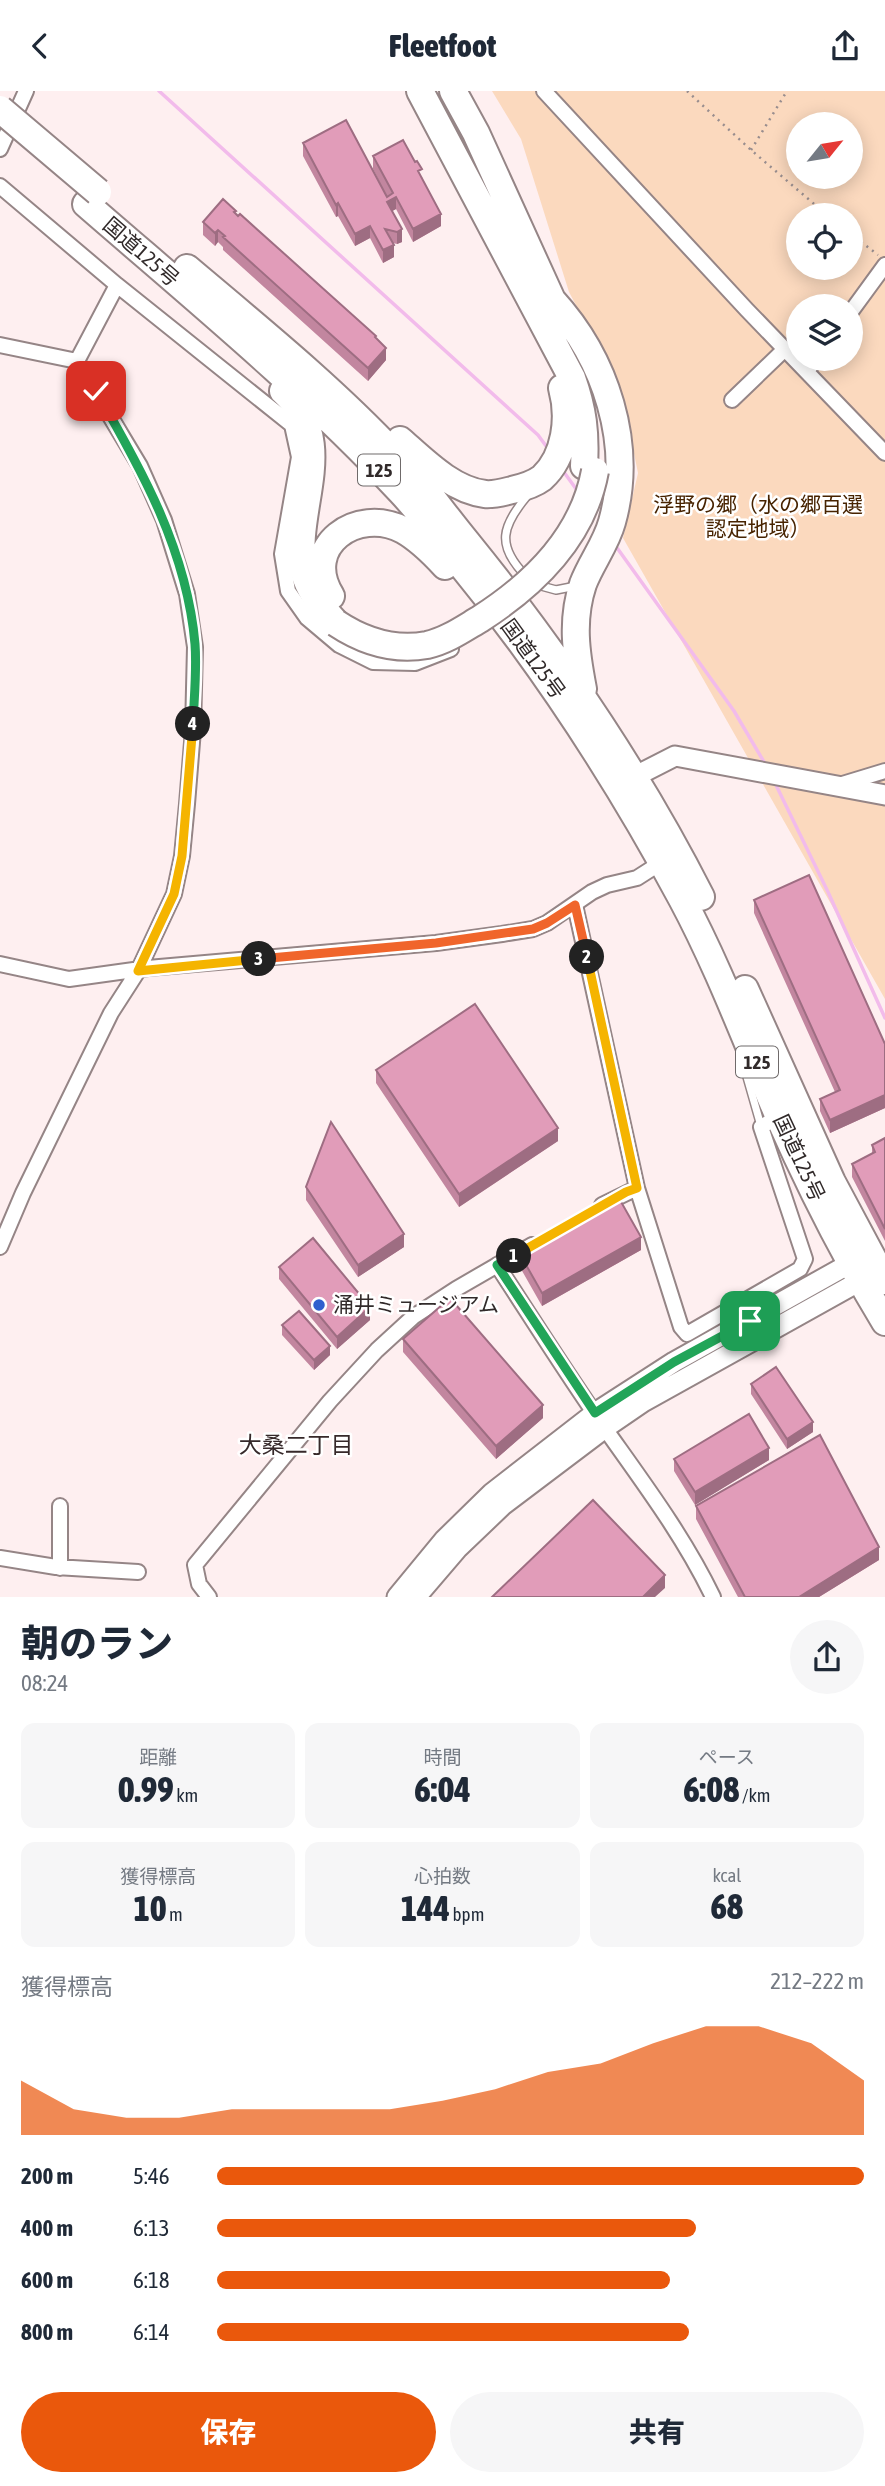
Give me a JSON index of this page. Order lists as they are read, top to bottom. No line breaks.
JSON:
{"streets":{"highway":["国道125号","125"]},"districts":["大桑二丁目"],"parks":["浮野の郷（水の郷百選 認定地域）"],"places":["涌井ミュージアム"],"north":"top right","page":{"header":"Fleetfoot","pins":["4","2","3","1"],"heading":["朝のラン","08:24"],"stats":[["距離","0.99 km"],["時間","6:04"],["ペース","6:08 /km"],["獲得標高","10 m"],["心拍数","144 bpm"],["kcal","68"]],"chart":["獲得標高","212–222 m"],"list":[{"name":"200 m","note":"5:46"},{"name":"400 m","note":"6:13"},{"name":"600 m","note":"6:18"},{"name":"800 m","note":"6:14"}],"buttons":["保存","共有"]}}
